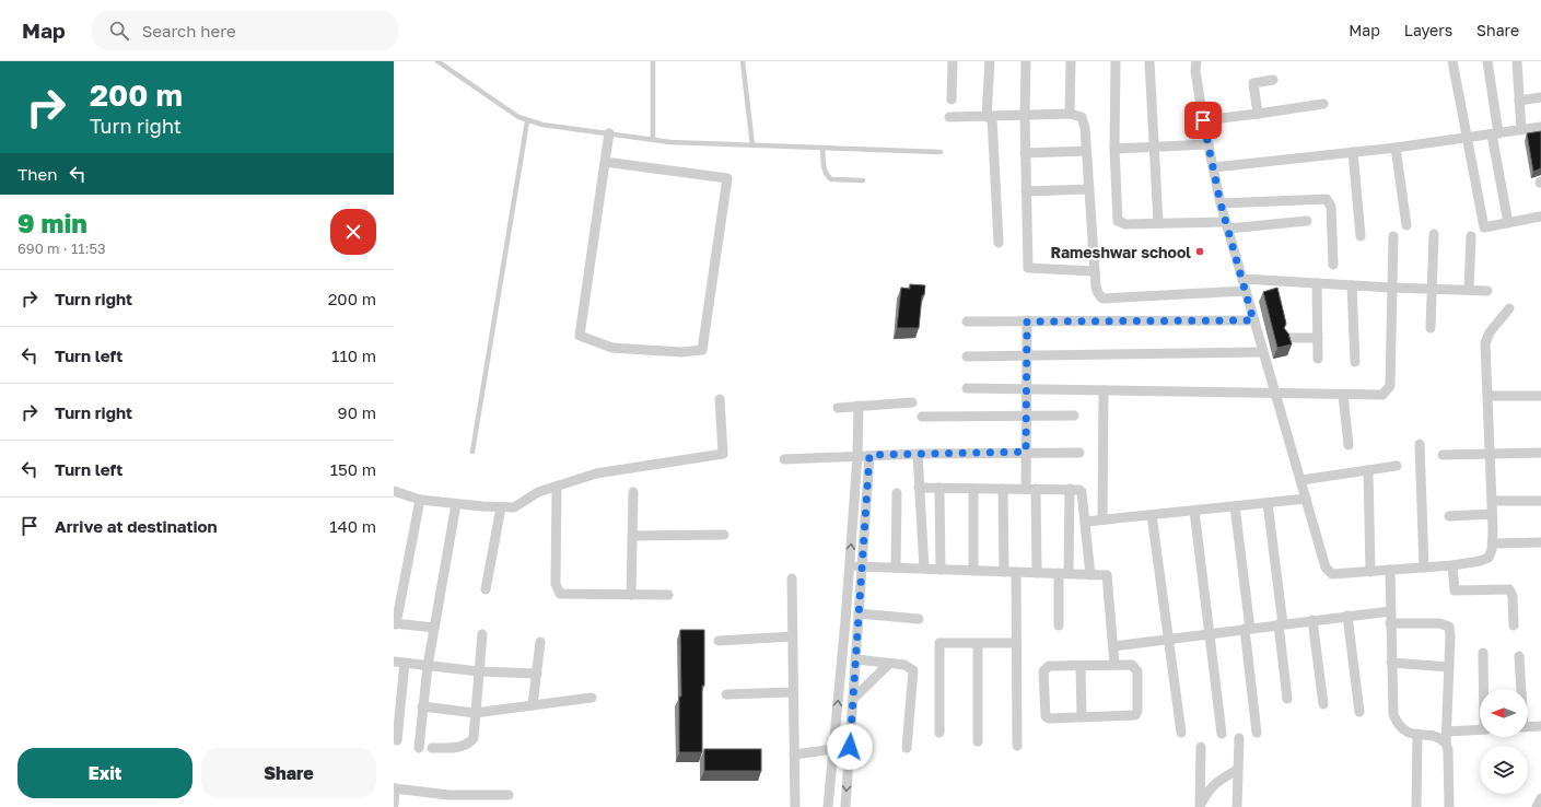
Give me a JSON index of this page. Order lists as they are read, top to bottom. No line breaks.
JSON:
{"places":["Rameshwar school"],"north":"left","page":{"header":"Map","search":"Search here","nav":["Map","Layers","Share"],"turn":["200 m","Turn right"],"then":"Then","heading":["9 min","690 m · 11:53"],"list":[{"name":"Turn right","value":"200 m"},{"name":"Turn left","value":"110 m"},{"name":"Turn right","value":"90 m"},{"name":"Turn left","value":"150 m"},{"name":"Arrive at destination","value":"140 m"}],"buttons":["Exit","Share"]}}
